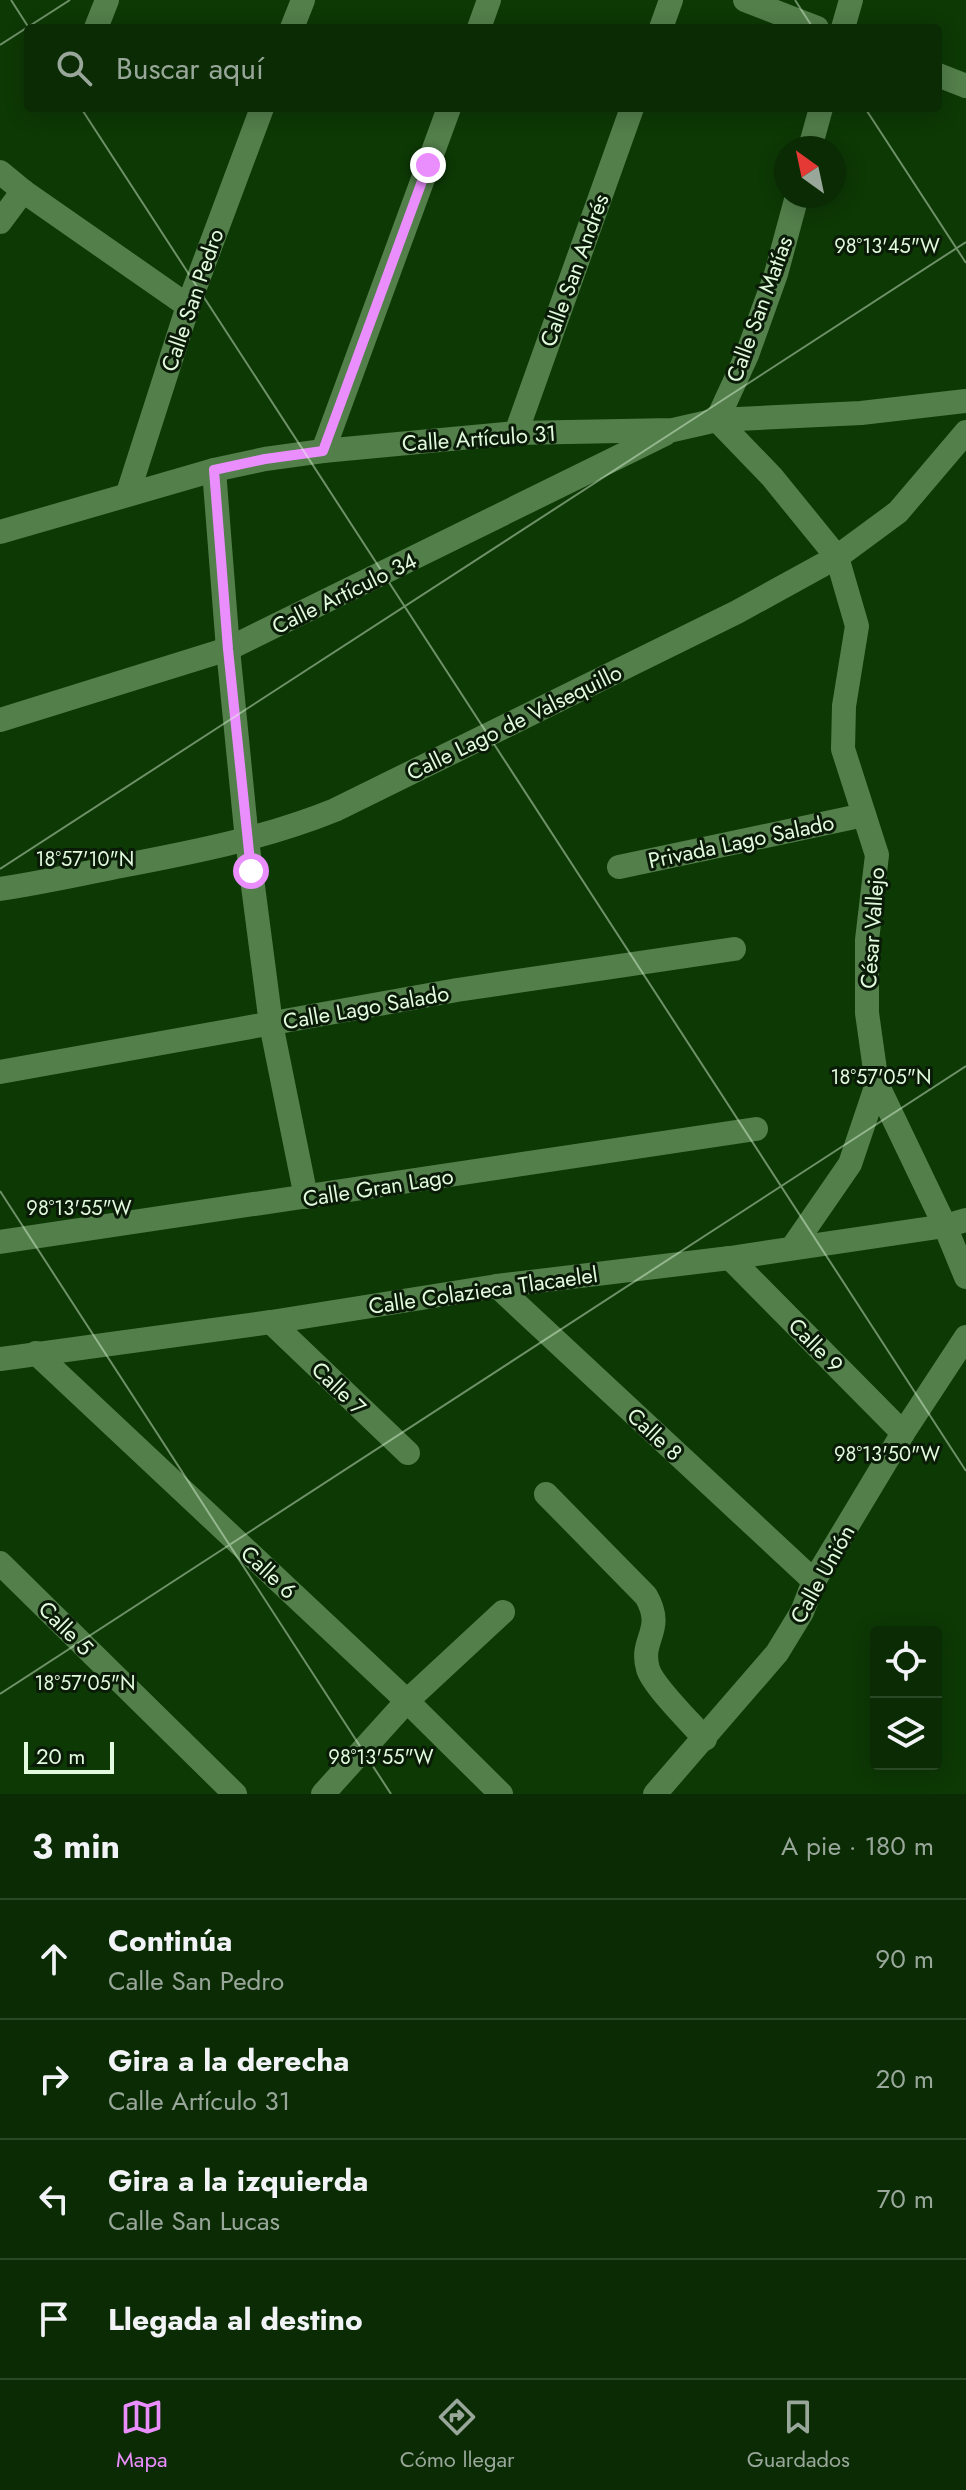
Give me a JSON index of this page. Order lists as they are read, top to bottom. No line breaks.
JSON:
{"streets":{"street":["Calle San Andrés","Calle San Pedro","Calle San Matías","Calle Artículo 31","Calle Artículo 34","Calle Lago de Valsequillo","Privada Lago Salado","César Vallejo","Calle Lago Salado","Calle Gran Lago","Calle Colazieca Tlacaelel","Calle 9","Calle 7","Calle 8","Calle 6","Calle Unión","Calle 5"]},"crossings":[["Calle San Andrés","Calle Artículo 31"],["Calle San Pedro","Calle Artículo 31"],["Calle San Matías","Calle Artículo 31"],["Calle Artículo 31","Calle Artículo 34"],["Calle Lago de Valsequillo","César Vallejo"],["Privada Lago Salado","César Vallejo"],["César Vallejo","Calle Colazieca Tlacaelel"],["Calle Colazieca Tlacaelel","Calle 9"],["Calle Colazieca Tlacaelel","Calle 7"],["Calle Colazieca Tlacaelel","Calle 8"],["Calle Colazieca Tlacaelel","Calle 6"],["Calle 9","Calle Unión"],["Calle 8","Calle Unión"]],"scale_bar":"20 m","north":"top left","page":{"search":"Buscar aquí","scale":"20 m","heading":["3 min","A pie · 180 m"],"list":[["Continúa","Calle San Pedro","90 m"],["Gira a la derecha","Calle Artículo 31","20 m"],["Gira a la izquierda","Calle San Lucas","70 m"],"Llegada al destino"],"nav":["Mapa","Cómo llegar","Guardados"]},"coordinates":["98°13'45\"W","18°57'10\"N","18°57'05\"N","98°13'55\"W","98°13'50\"W"]}
